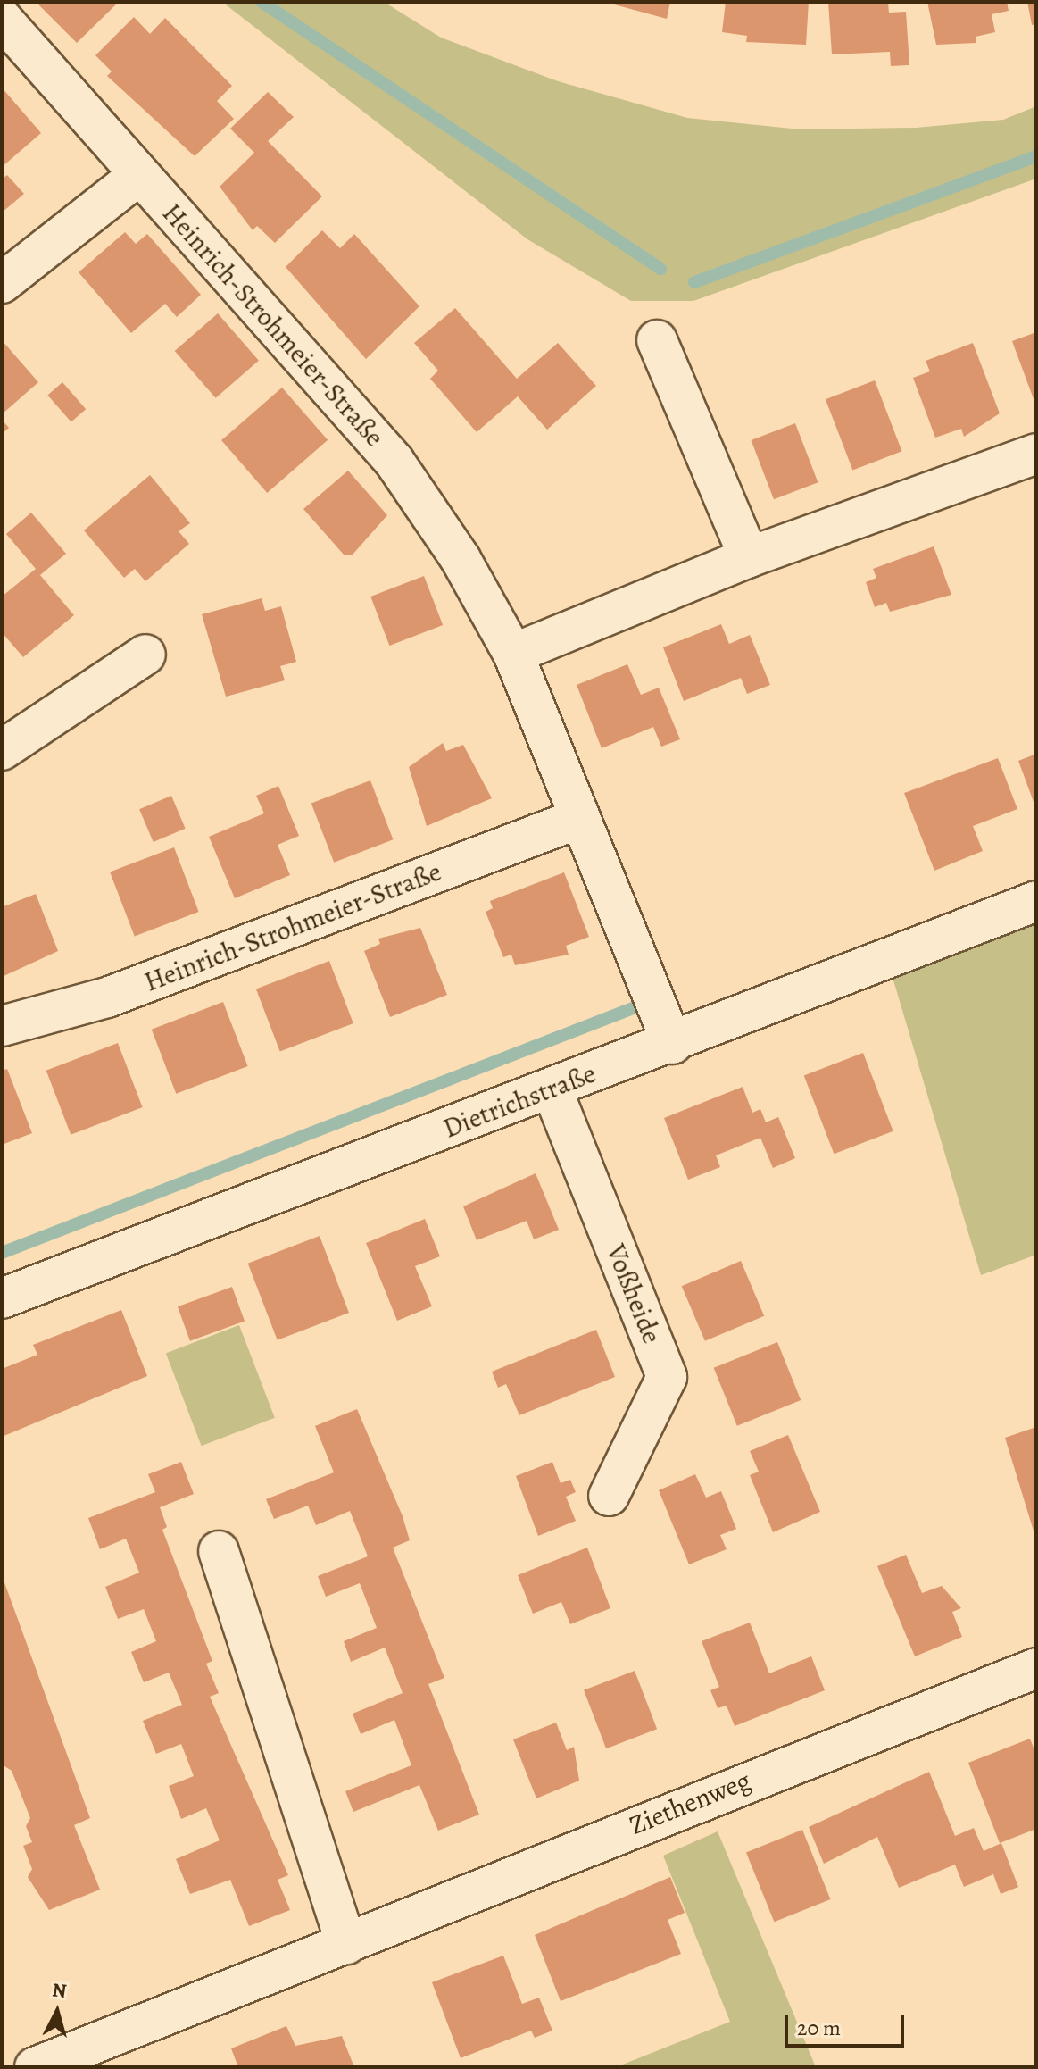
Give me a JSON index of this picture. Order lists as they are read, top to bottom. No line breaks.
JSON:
{"streets":{"street":["Heinrich-Strohmeier-Straße","Dietrichstraße","Voßheide","Ziethenweg"]},"crossings":[["Heinrich-Strohmeier-Straße","Dietrichstraße"],["Dietrichstraße","Voßheide"]],"scale_bar":"20 m","north":"top"}
